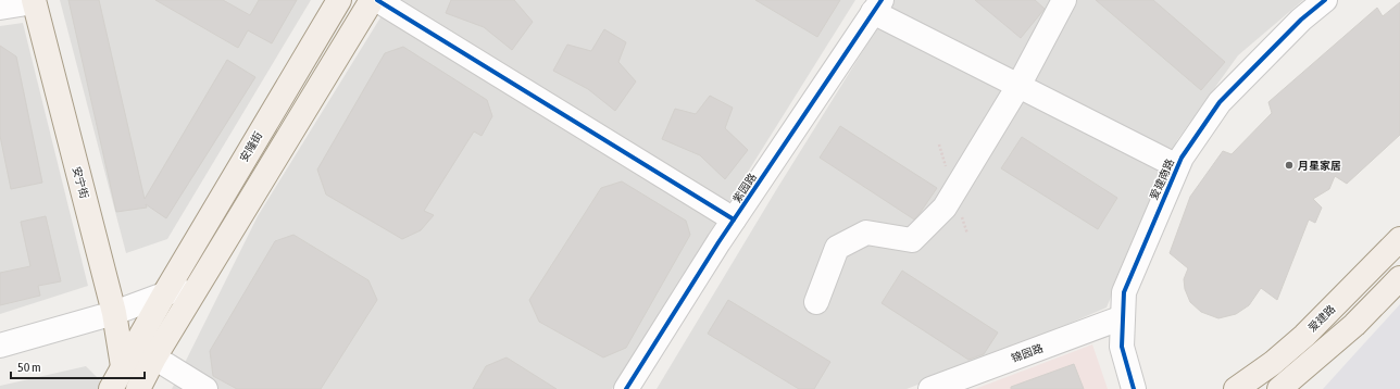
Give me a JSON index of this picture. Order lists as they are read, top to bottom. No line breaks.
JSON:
{"streets":{"main road":["安隆街","安宁街","爱建路"],"street":["爱建南路","紫园路","锦园路"]},"crossings":[["爱建南路","锦园路"]],"places":["月星家居"],"scale_bar":"50 m"}
